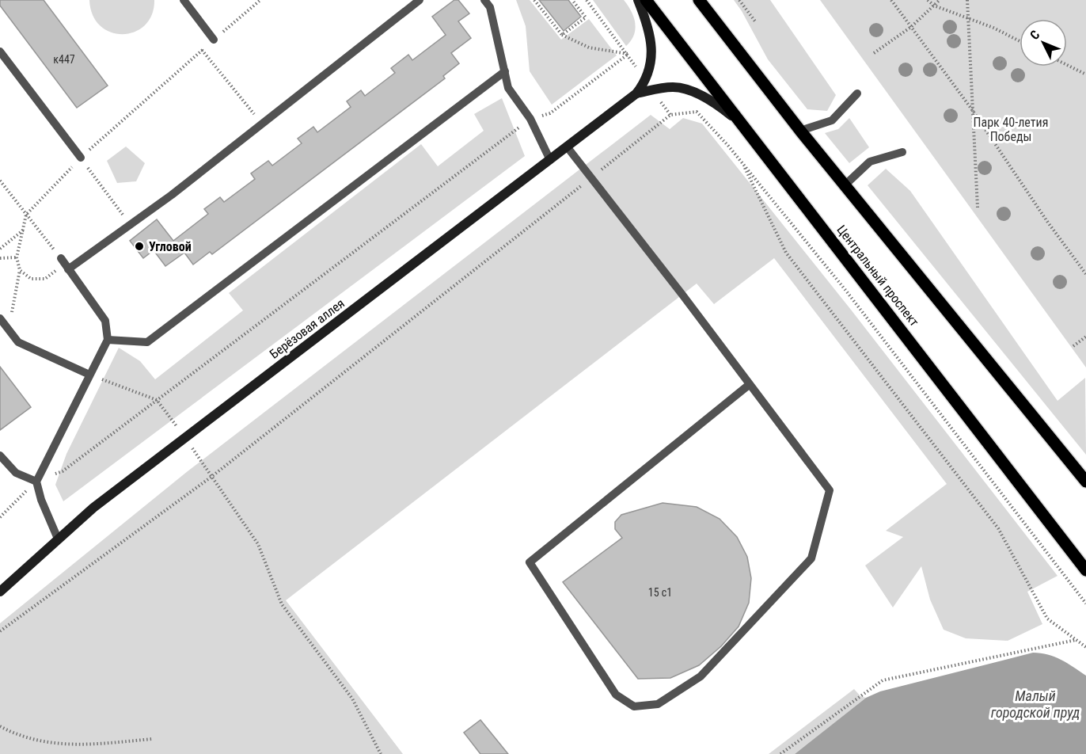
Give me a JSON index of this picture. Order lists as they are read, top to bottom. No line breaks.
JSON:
{"streets":{"main road":["Центральный проспект"],"street":["Берёзовая аллея"]},"water":["Малый городской пруд"],"parks":["Парк 40-летия Победы"],"places":["Угловой"],"house_numbers":["к447","15 с1"],"north":"top left"}
